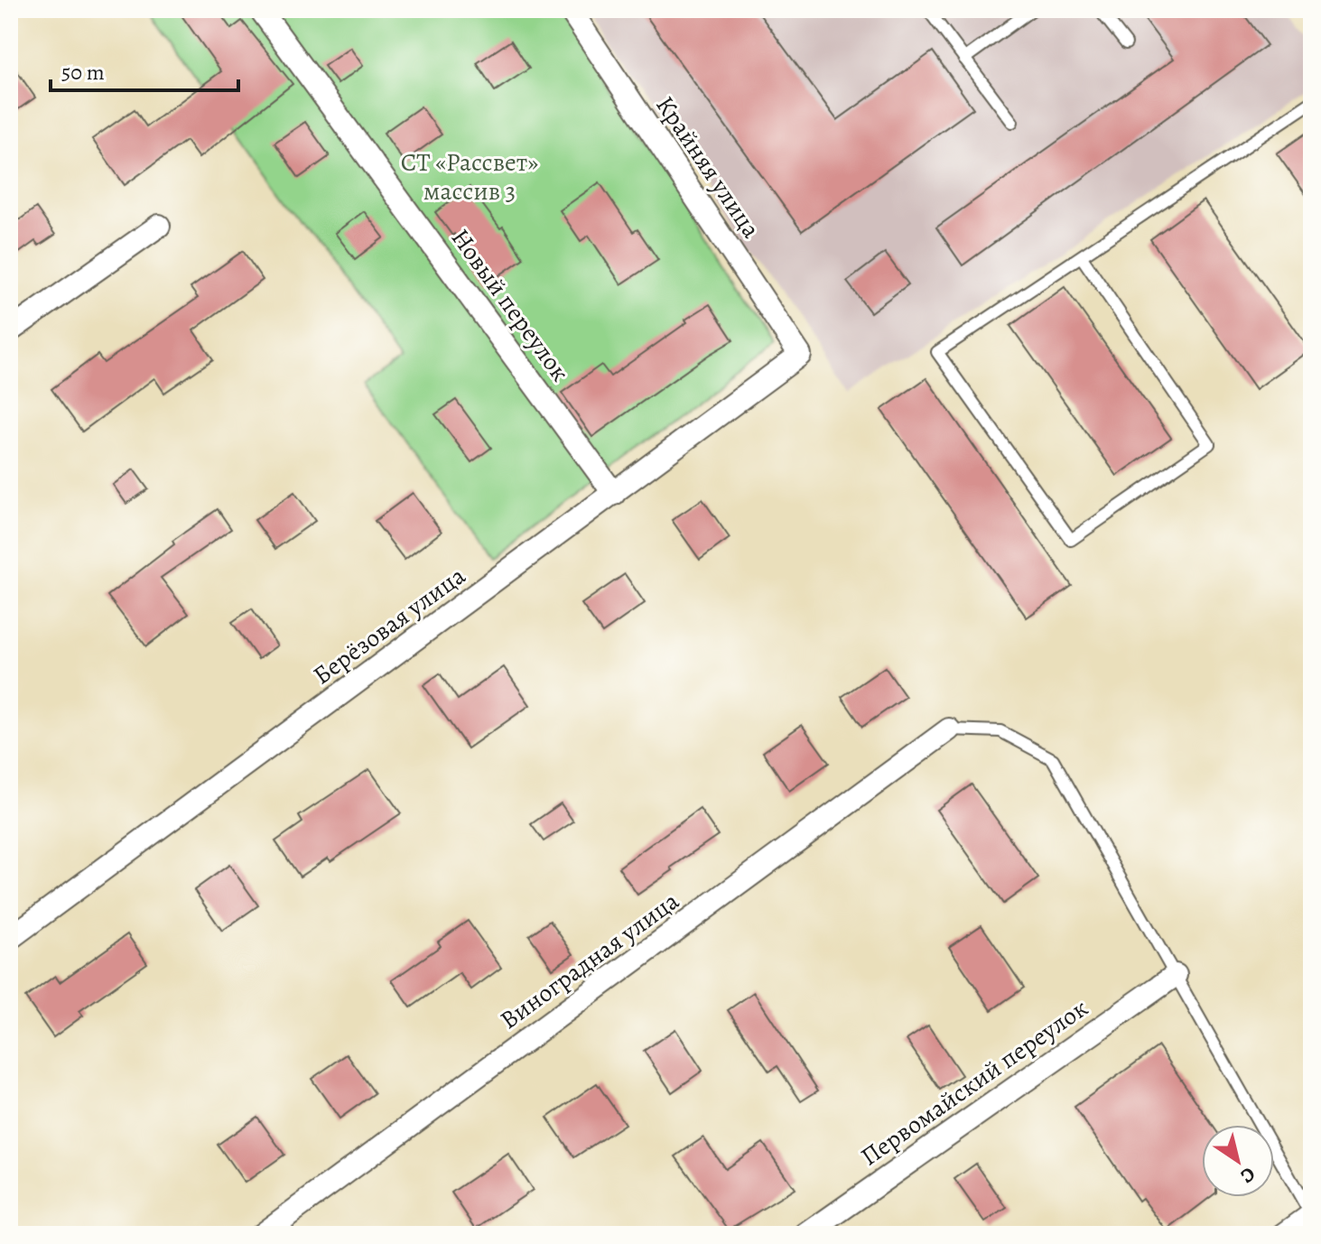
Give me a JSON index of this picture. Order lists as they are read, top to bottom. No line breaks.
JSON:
{"streets":{"street":["Крайняя улица","Новый переулок","Берёзовая улица","Виноградная улица","Первомайский переулок"]},"crossings":[["Крайняя улица","Берёзовая улица"],["Новый переулок","Берёзовая улица"]],"parks":["СТ «Рассвет» массив 3"],"scale_bar":"50 m","north":"bottom right"}
